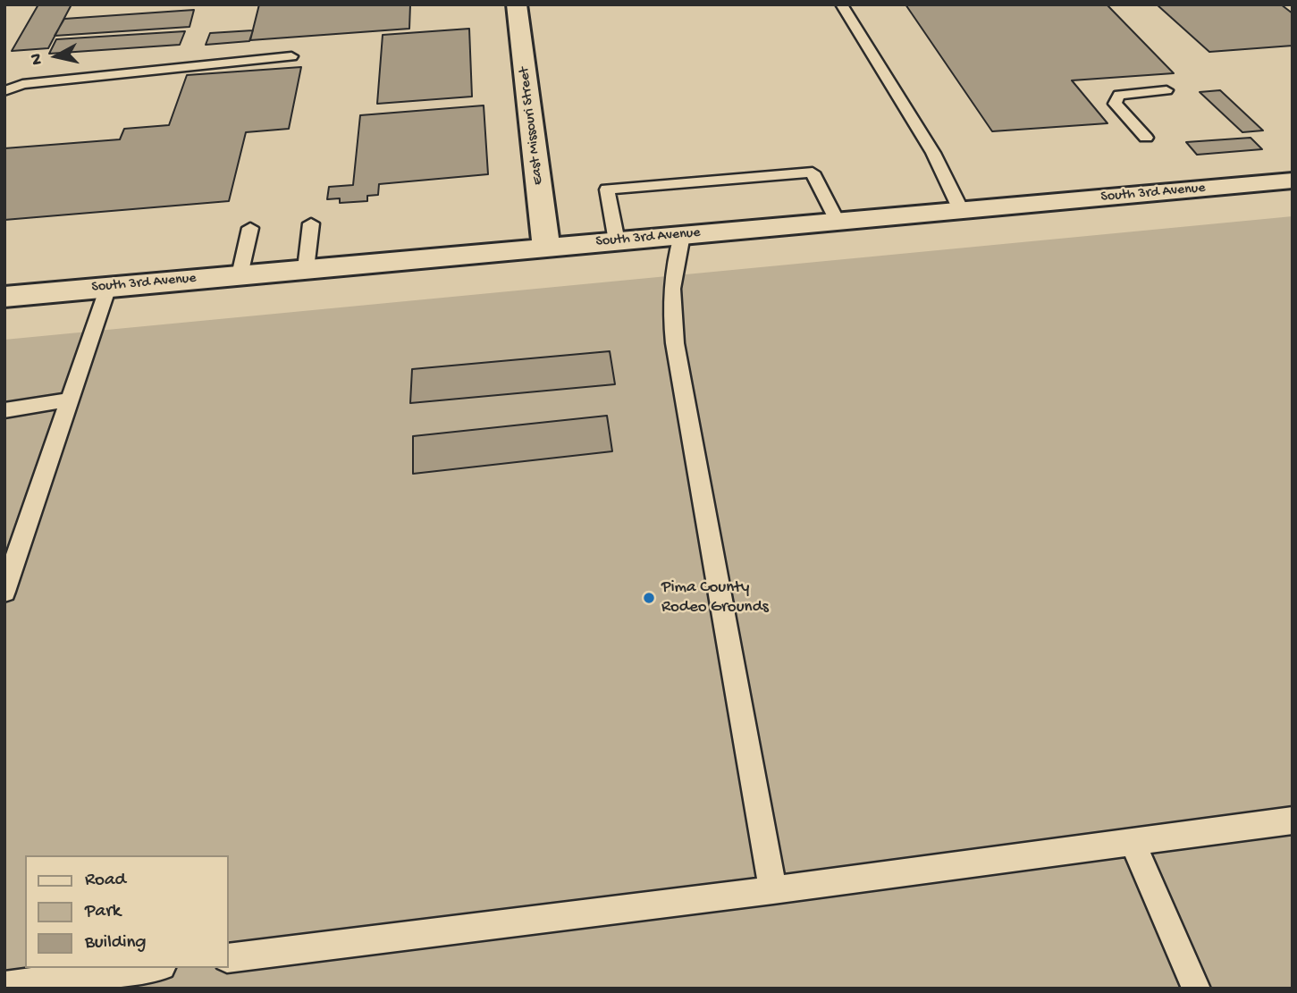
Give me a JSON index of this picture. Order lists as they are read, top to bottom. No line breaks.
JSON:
{"streets":{"street":["East Missouri Street","South 3rd Avenue"]},"crossings":[["East Missouri Street","South 3rd Avenue"]],"places":["Pima County Rodeo Grounds"],"legend":["Road","Park","Building"],"north":"left"}
